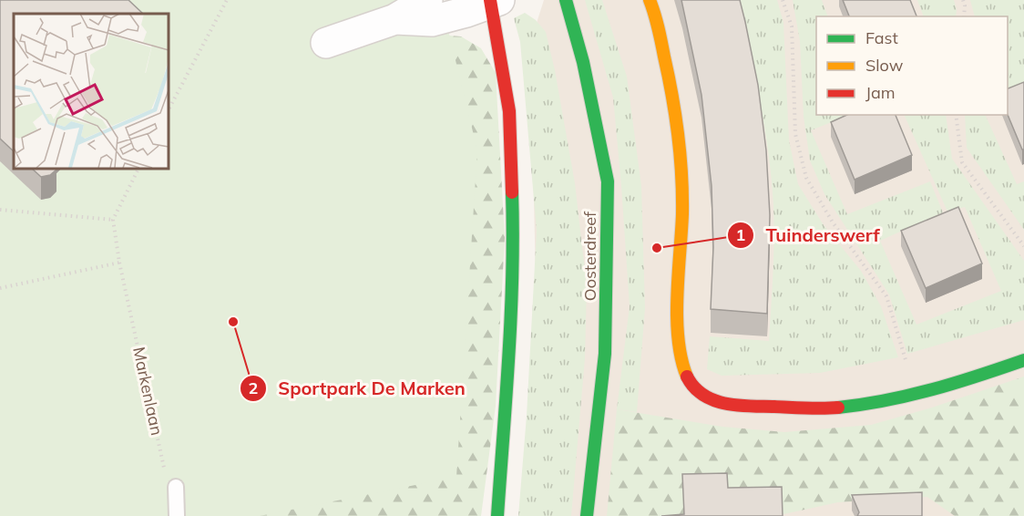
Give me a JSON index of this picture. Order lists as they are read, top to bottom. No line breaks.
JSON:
{"streets":{"main road":["Oosterdreef"],"path":["Markenlaan"]},"places":["Tuinderswerf","Sportpark De Marken"],"legend":["Fast","Slow","Jam"]}
